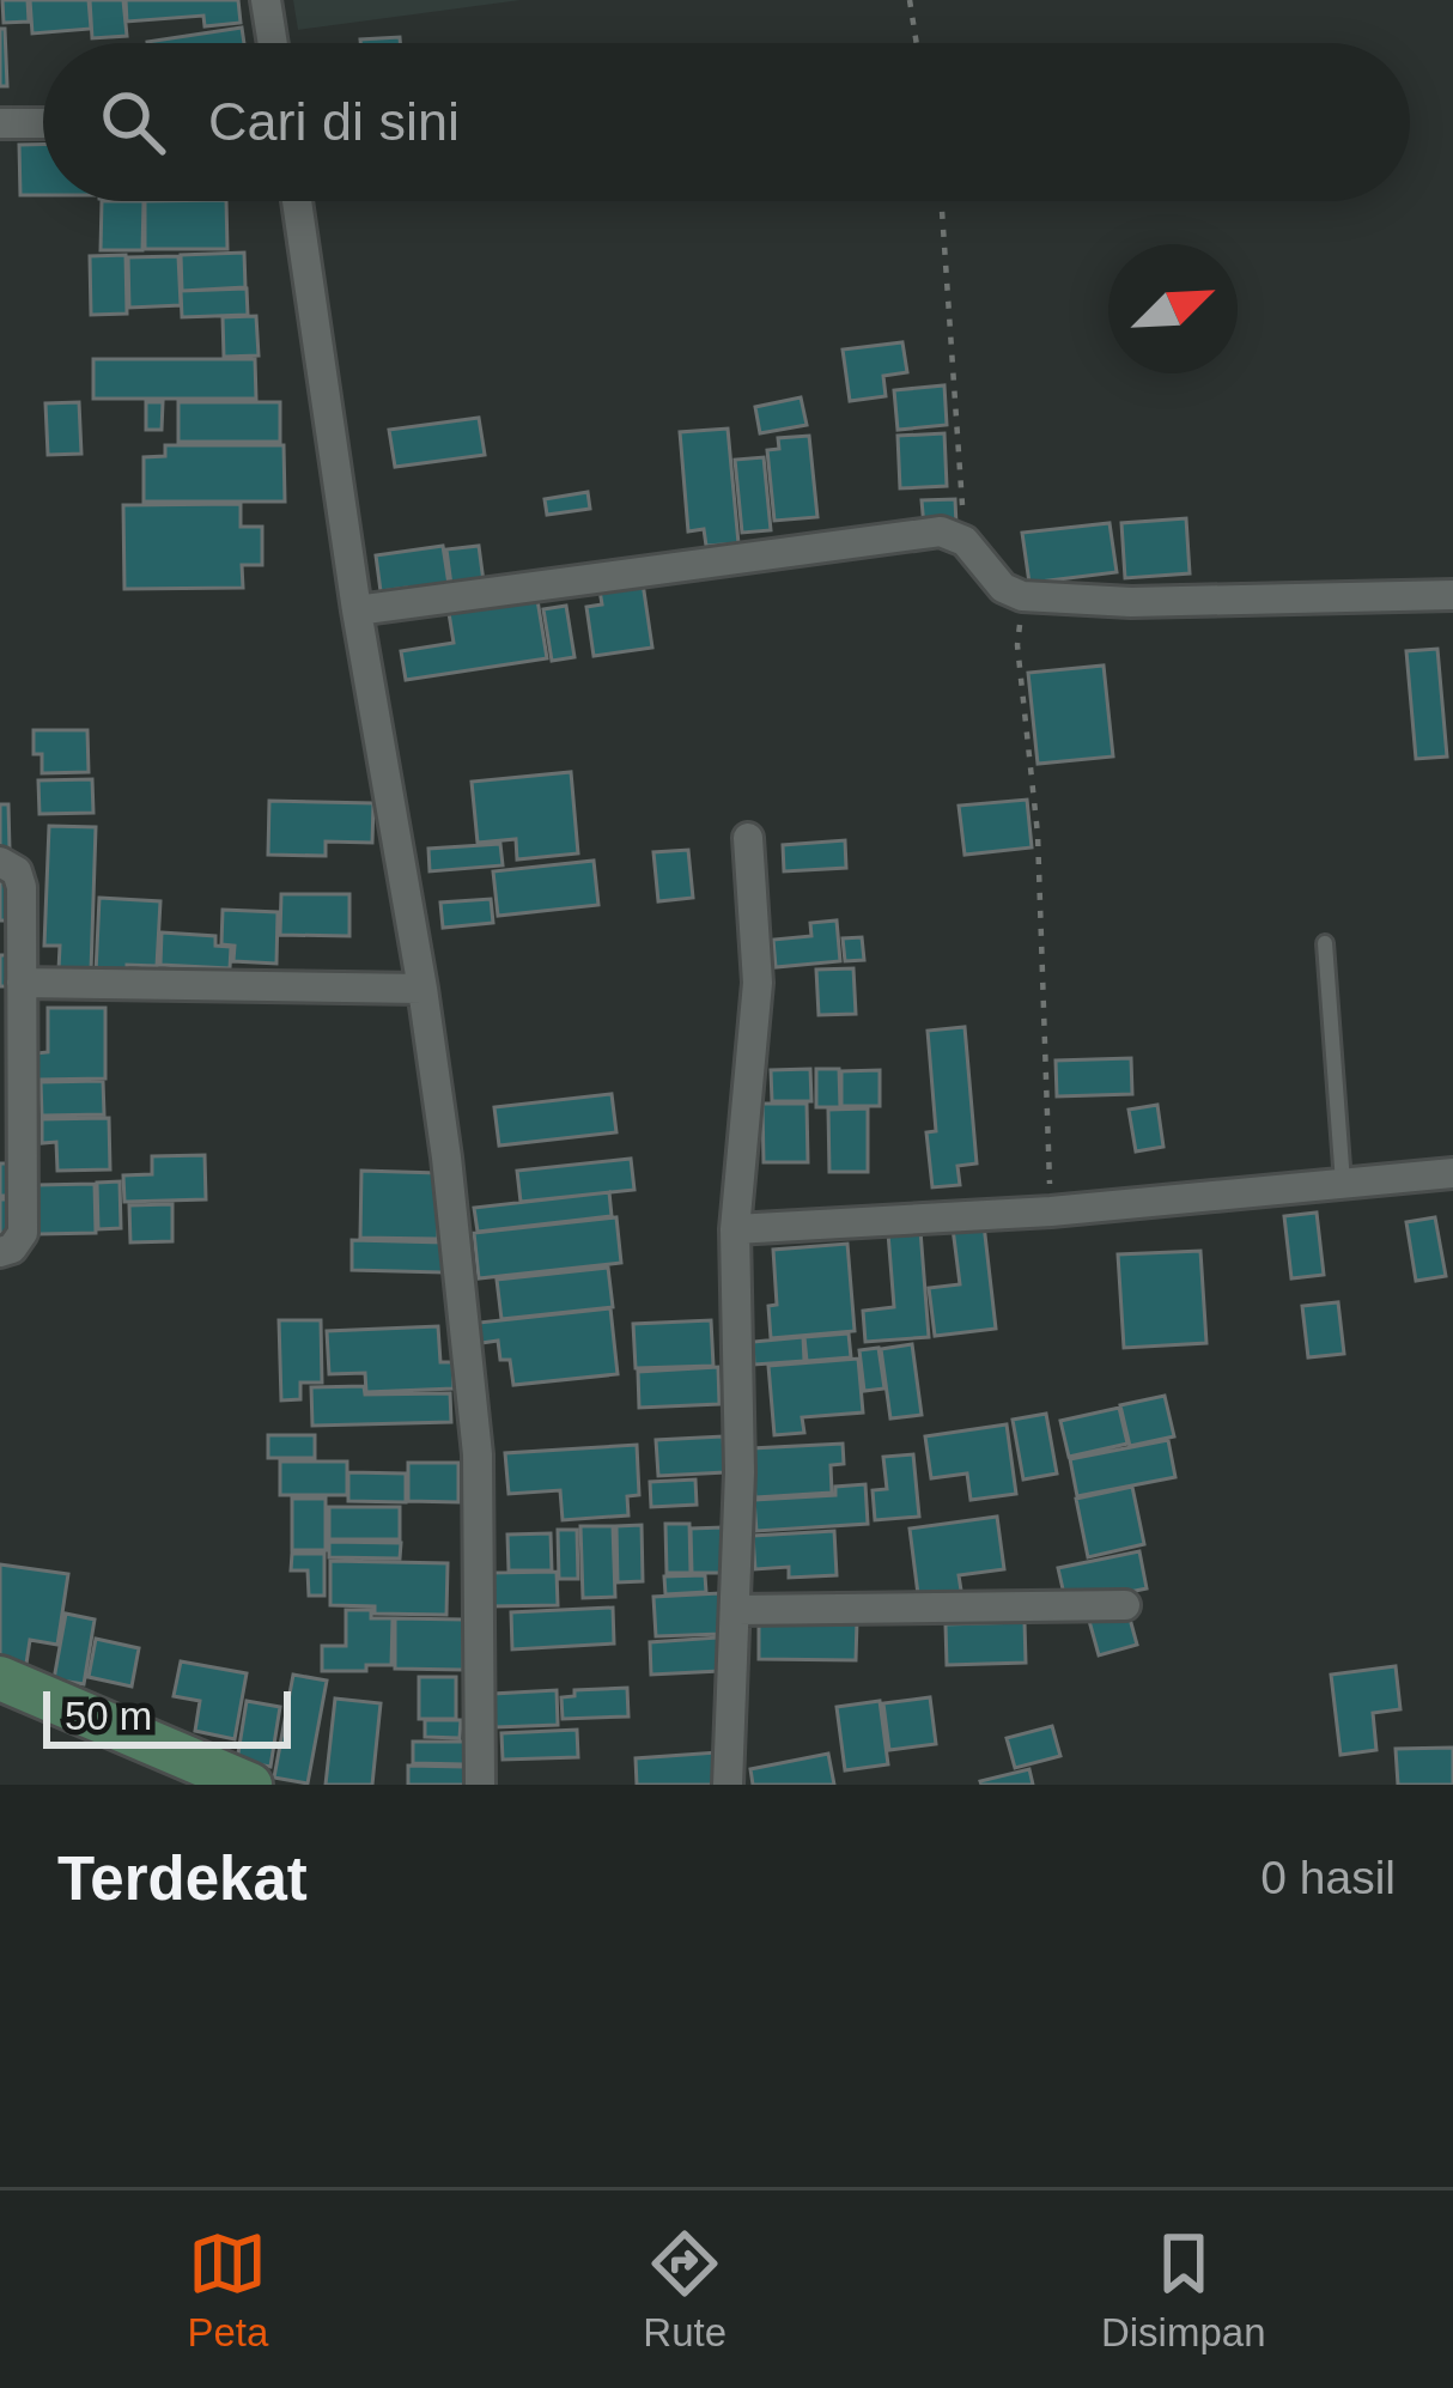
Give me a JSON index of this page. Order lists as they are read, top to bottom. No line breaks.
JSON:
{"scale_bar":"50 m","north":"top right","page":{"search":"Cari di sini","scale":"50 m","heading":["Terdekat","0 hasil"],"nav":["Peta","Rute","Disimpan"]}}
